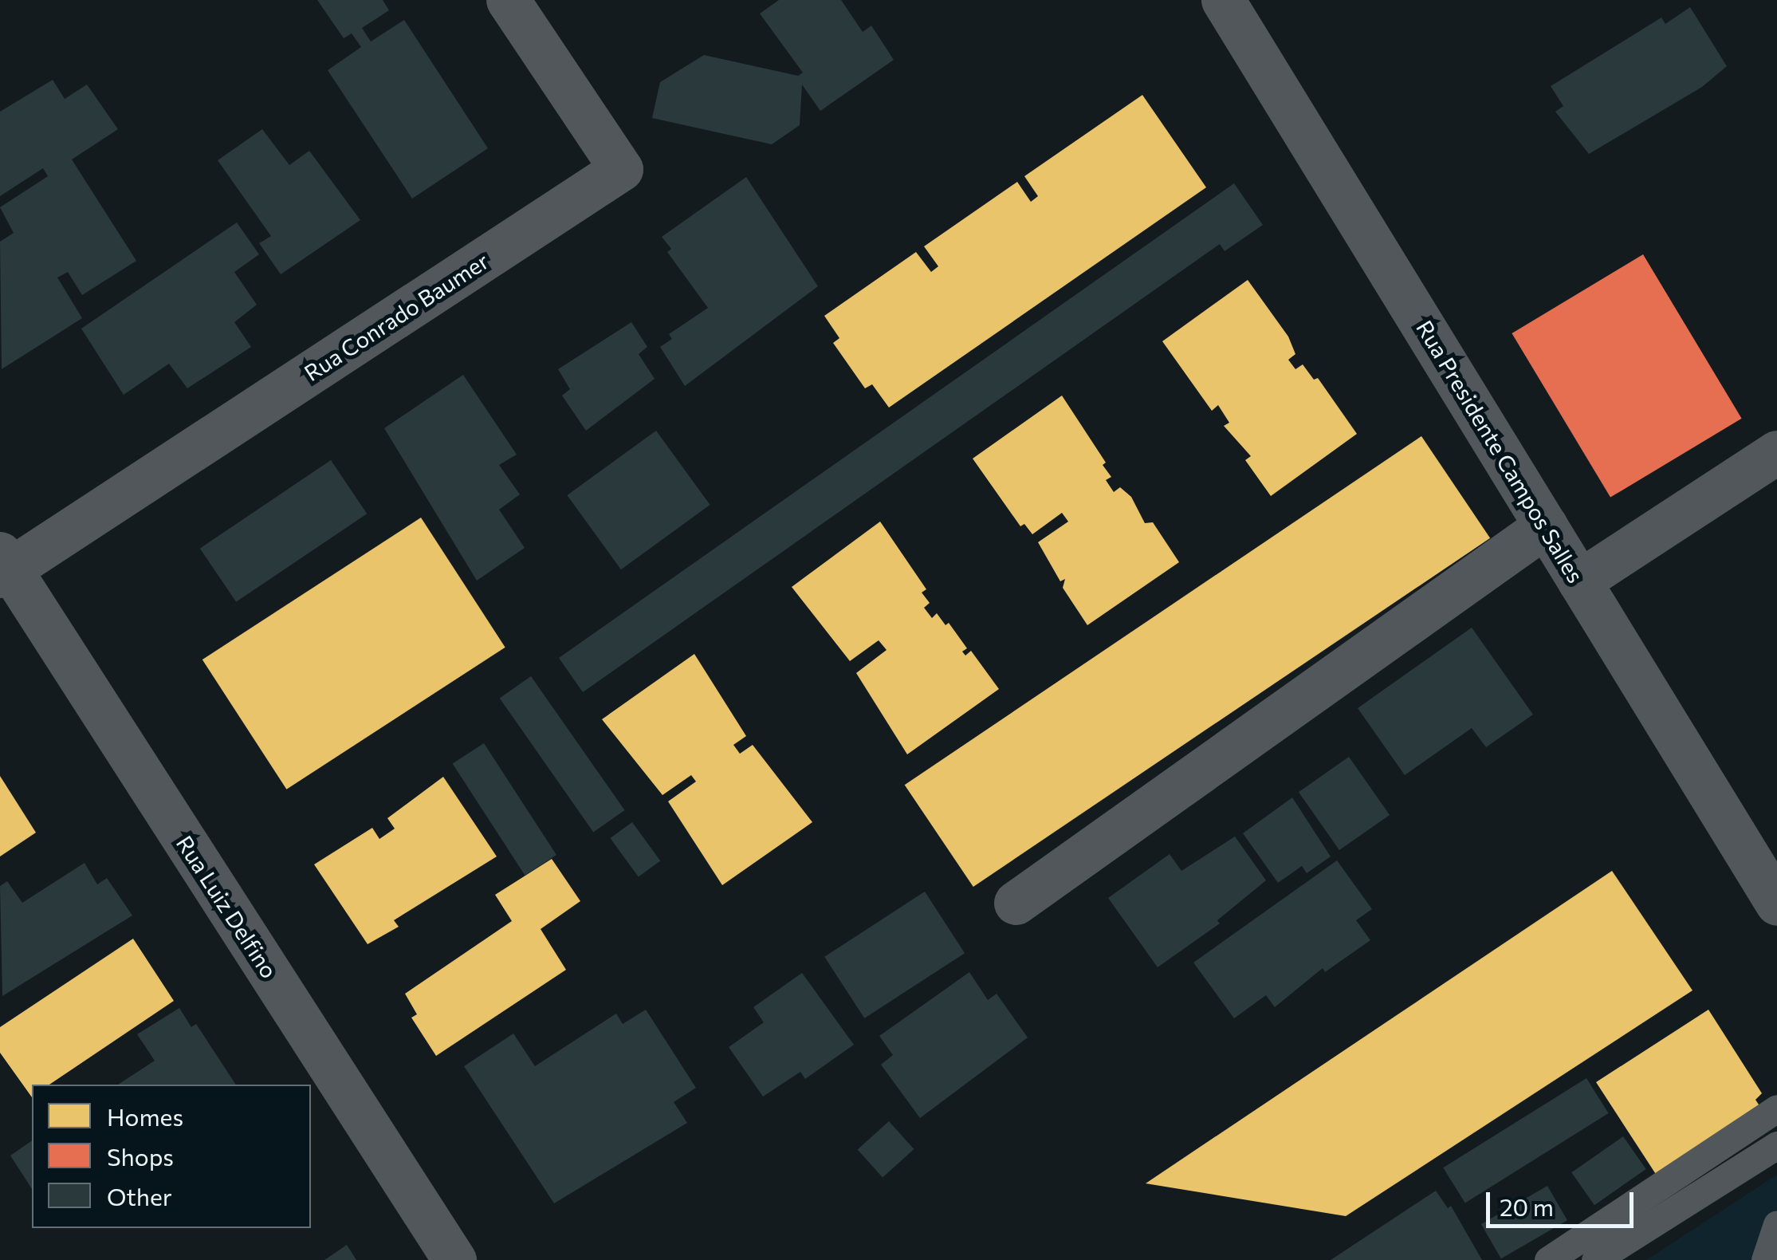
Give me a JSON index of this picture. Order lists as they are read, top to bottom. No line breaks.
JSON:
{"streets":{"street":["Rua Conrado Baumer","Rua Presidente Campos Salles","Rua Luiz Delfino"]},"crossings":[["Rua Conrado Baumer","Rua Luiz Delfino"]],"legend":["Homes","Shops","Other"],"scale_bar":"20 m"}
